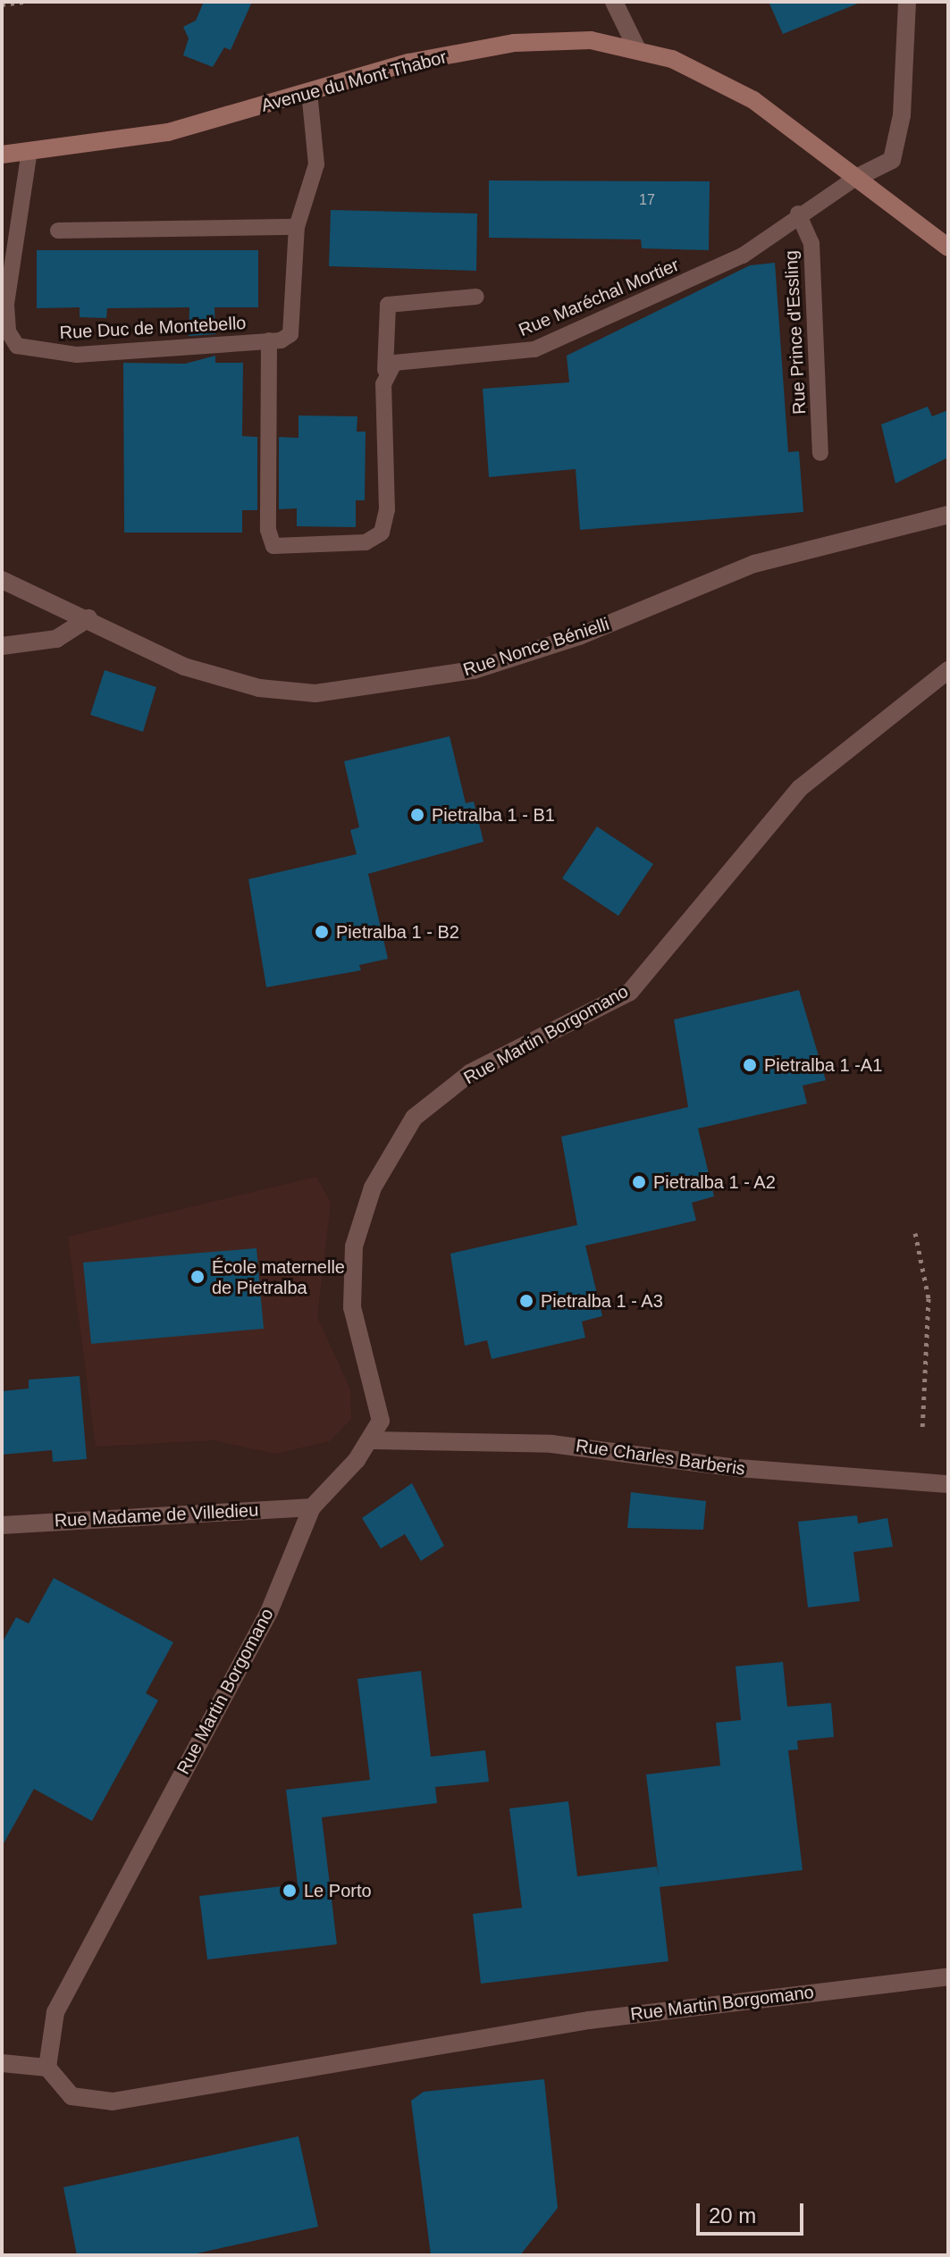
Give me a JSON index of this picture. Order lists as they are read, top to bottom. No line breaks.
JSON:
{"streets":{"street":["Avenue du Mont Thabor","Rue Nonce Bénielli","Rue Martin Borgomano","Rue Charles Barberis","Rue Madame de Villedieu"],"lane":["Rue Maréchal Mortier","Rue Duc de Montebello","Rue Prince d'Essling"]},"crossings":[["Avenue du Mont Thabor","Rue Maréchal Mortier"],["Avenue du Mont Thabor","Rue Duc de Montebello"],["Rue Maréchal Mortier","Rue Prince d'Essling"],["Rue Martin Borgomano","Rue Charles Barberis"],["Rue Martin Borgomano","Rue Madame de Villedieu"]],"places":["Pietralba 1 - B1","Pietralba 1 - B2","Pietralba 1 -A1","Pietralba 1 - A2","École maternelle de Pietralba","Pietralba 1 - A3","Le Porto"],"house_numbers":["17"],"scale_bar":"20 m"}
